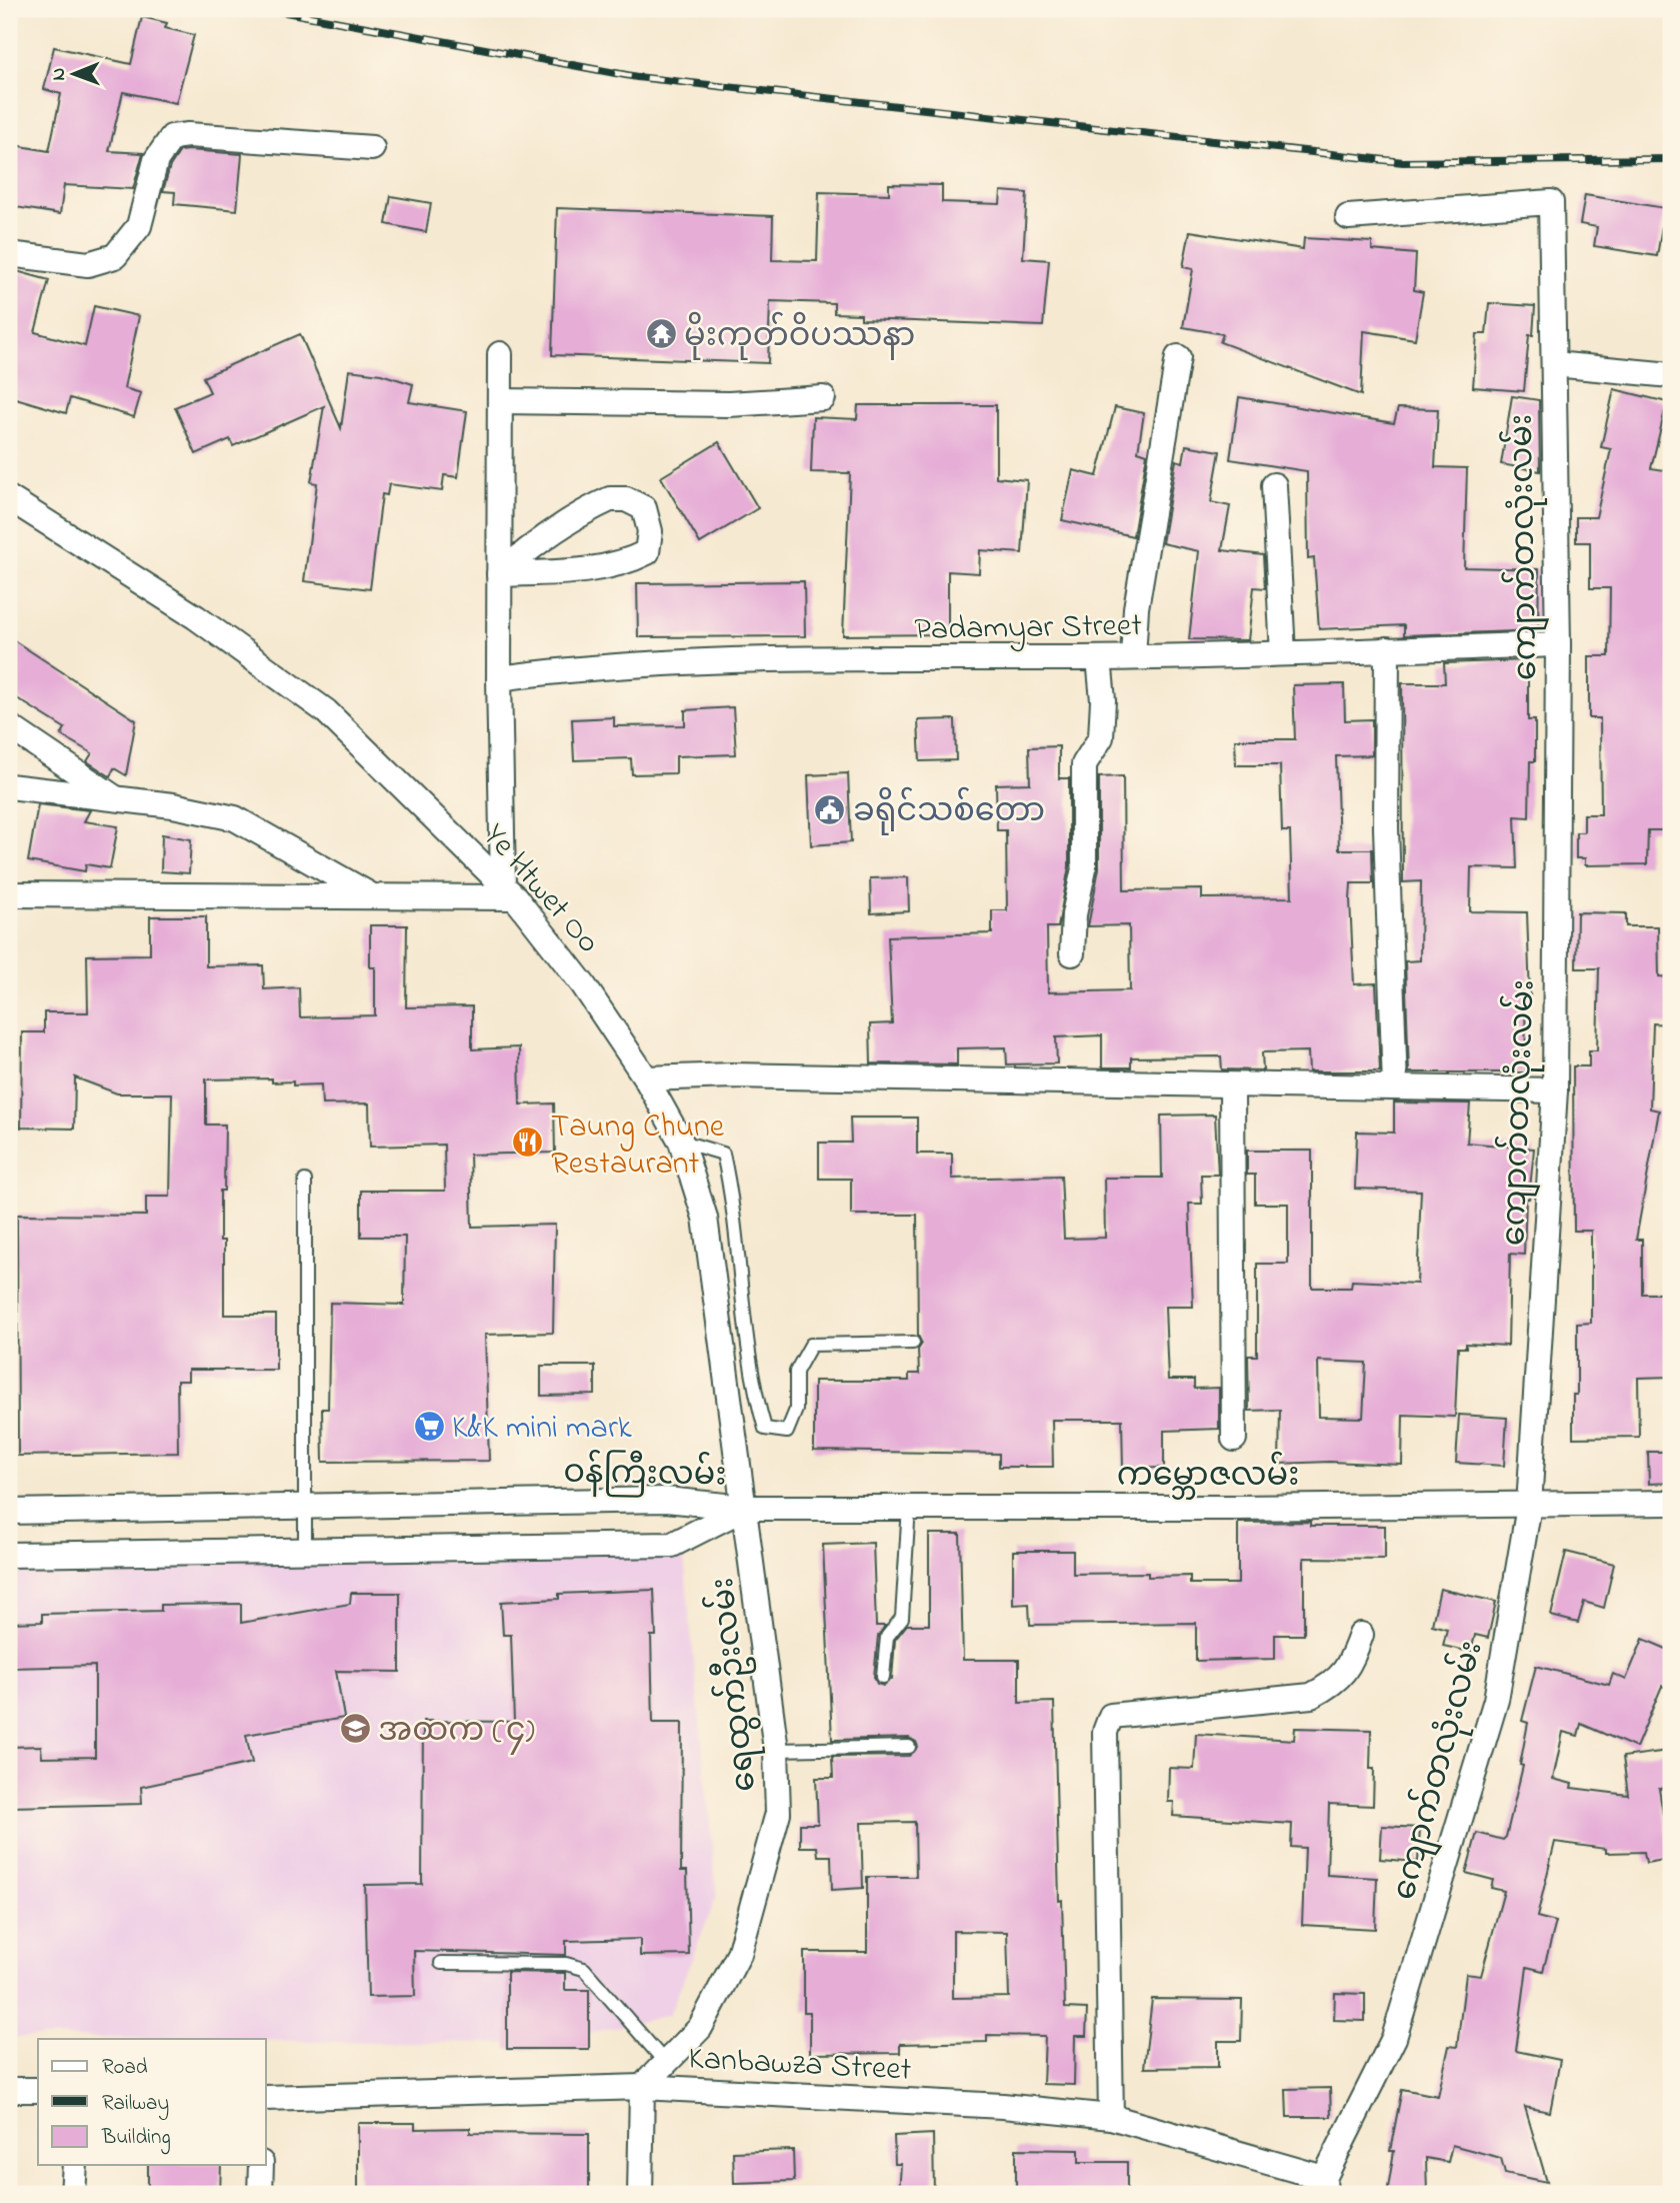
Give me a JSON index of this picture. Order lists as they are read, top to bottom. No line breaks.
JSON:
{"streets":{"street":["ကျောက်တလုံးလမ်း","Padamyar Street","Ye Htwet Oo","ဝန်ကြီးလမ်း","ကမ္ဘောဇလမ်း","ရေထွက်ဦးလမ်း","Kanbawza Street"]},"crossings":[["ကျောက်တလုံးလမ်း","Padamyar Street"],["ကျောက်တလုံးလမ်း","ကမ္ဘောဇလမ်း"],["ကျောက်တလုံးလမ်း","Kanbawza Street"],["Ye Htwet Oo","ဝန်ကြီးလမ်း"],["Ye Htwet Oo","ကမ္ဘောဇလမ်း"],["Ye Htwet Oo","ရေထွက်ဦးလမ်း"],["ဝန်ကြီးလမ်း","ကမ္ဘောဇလမ်း"],["ဝန်ကြီးလမ်း","ရေထွက်ဦးလမ်း"],["ကမ္ဘောဇလမ်း","ရေထွက်ဦးလမ်း"],["ရေထွက်ဦးလမ်း","Kanbawza Street"]],"places":{"temple":["မိုးကုတ်ဝိပဿနာ"],"public building":["ခရိုင်သစ်တော"],"restaurant":["Taung Chune Restaurant"],"supermarket":["K&K mini mark"],"school or university":["အထက (၄)"]},"legend":["Road","Railway","Building"],"north":"left"}
